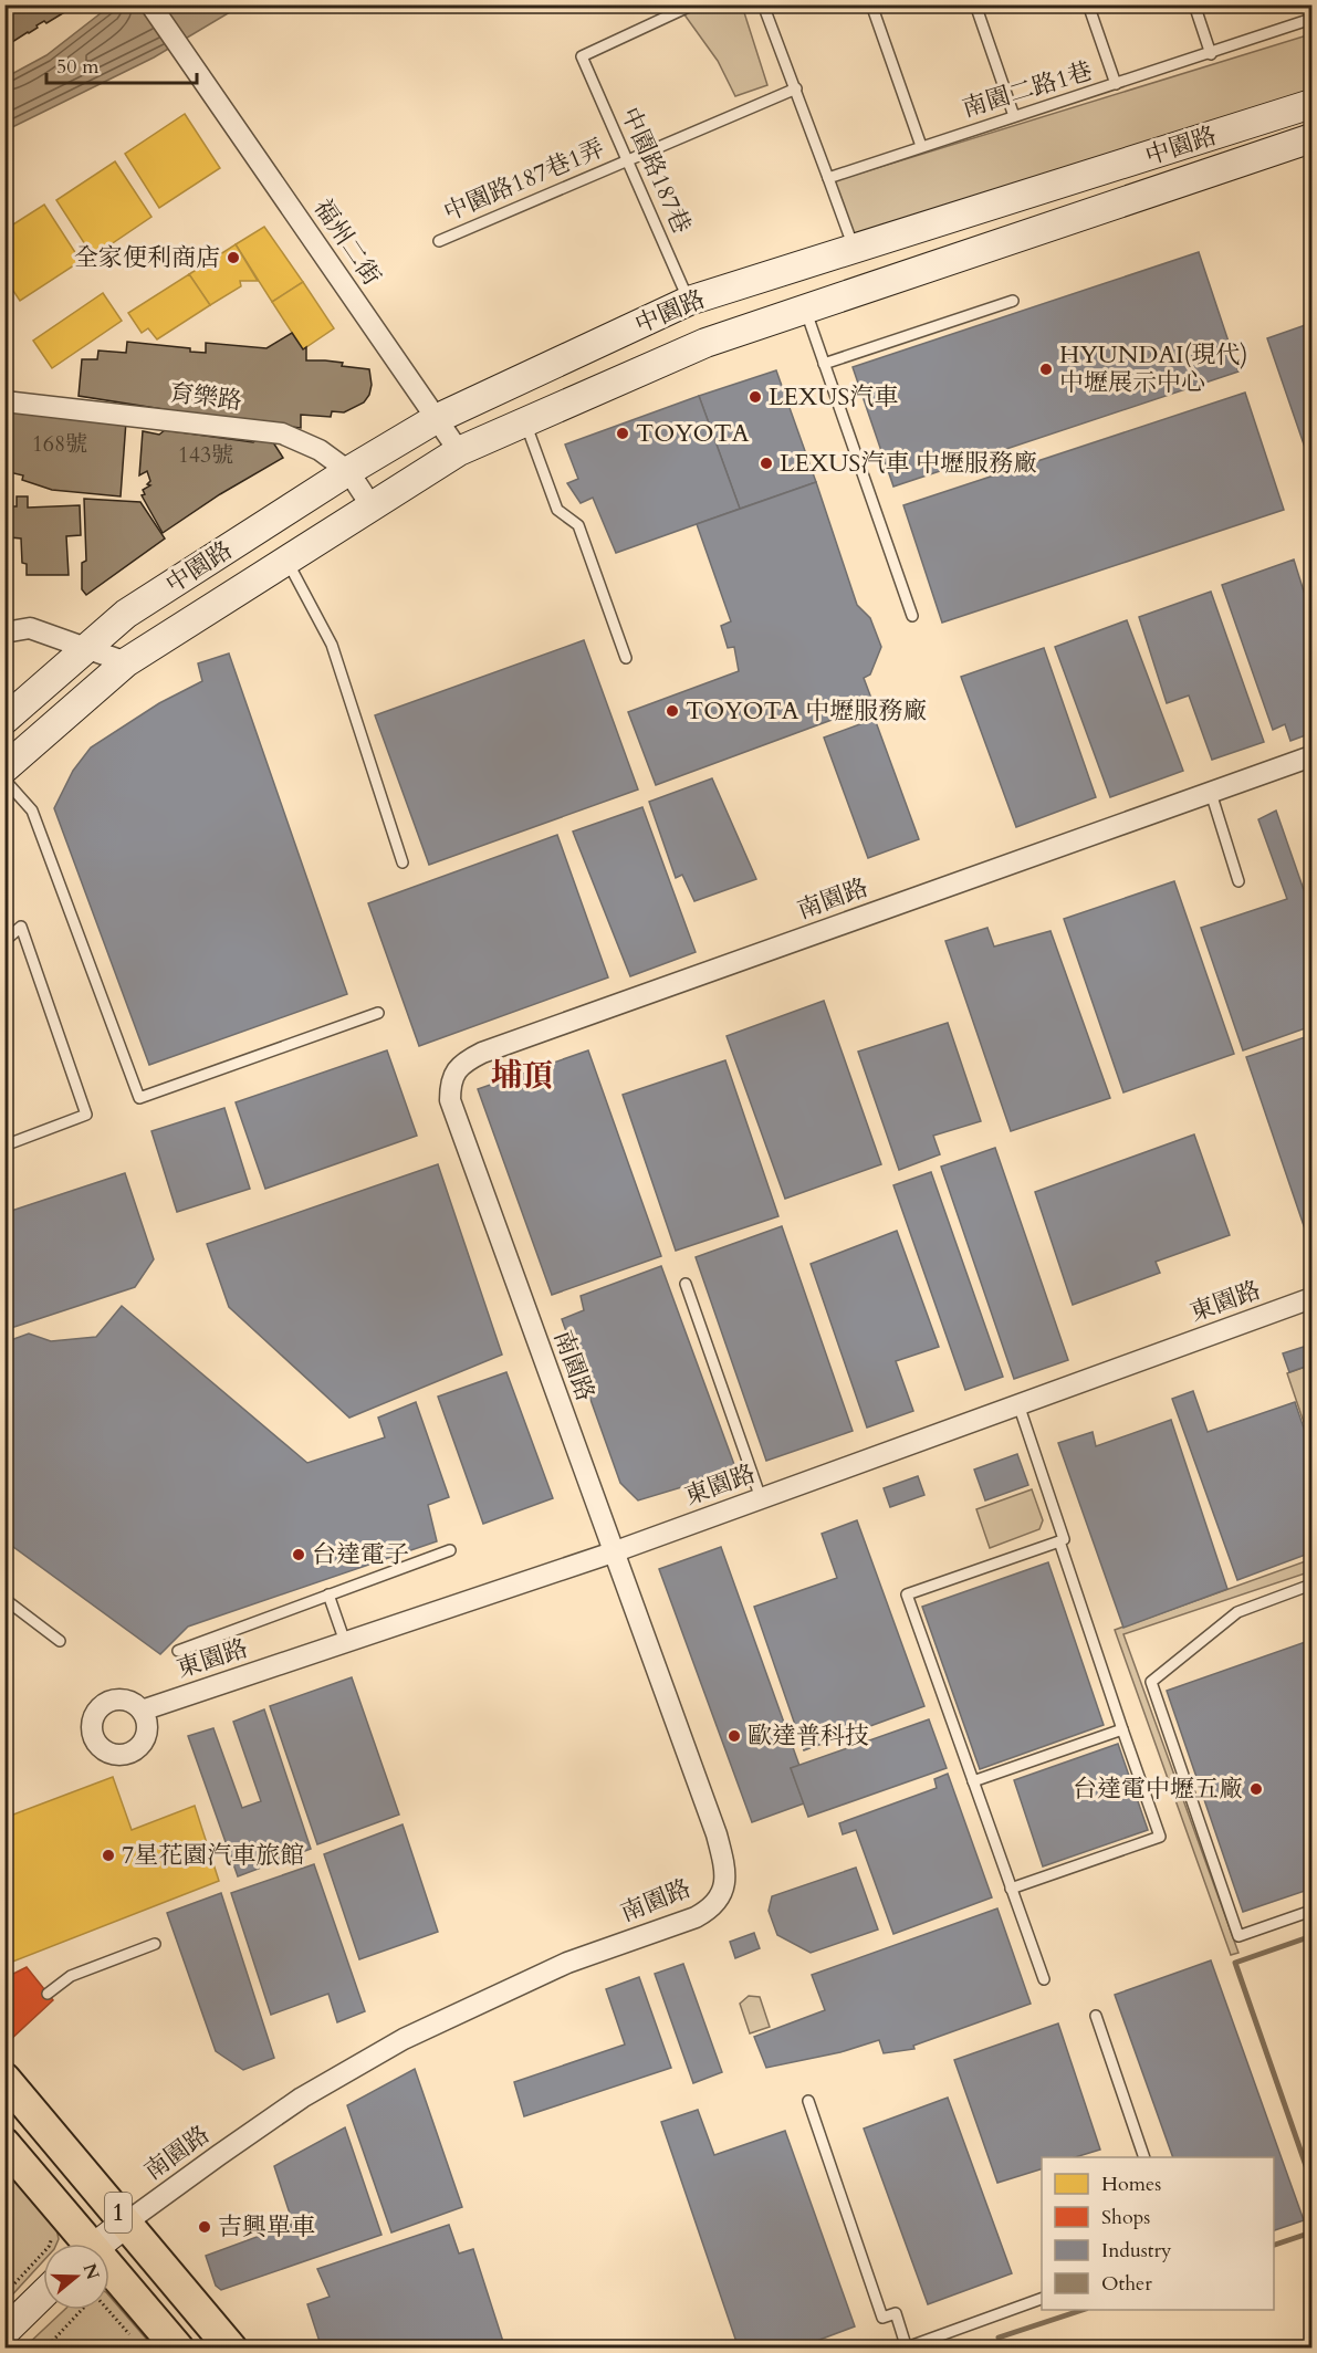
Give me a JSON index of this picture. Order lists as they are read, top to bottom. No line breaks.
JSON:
{"streets":{"main road":["中園路","1"],"street":["福州二街","育樂路","南園路","東園路"],"lane":["南園二路1巷","中園路187巷","中園路187巷1弄"]},"crossings":[["中園路","中園路187巷"],["中園路","福州二街"],["中園路","育樂路"],["中園路187巷","中園路187巷1弄"],["南園路","東園路"],["南園路","1"]],"districts":["埔頂"],"places":["全家便利商店","HYUNDAI(現代) 中壢展示中心","LEXUS汽車","TOYOTA","LEXUS汽車 中壢服務廠","TOYOTA 中壢服務廠","台達電子","歐達普科技","台達電中壢五廠","7星花園汽車旅館","吉興單車"],"house_numbers":["168號","143號"],"legend":["Homes","Shops","Industry","Other"],"scale_bar":"50 m","north":"right"}
